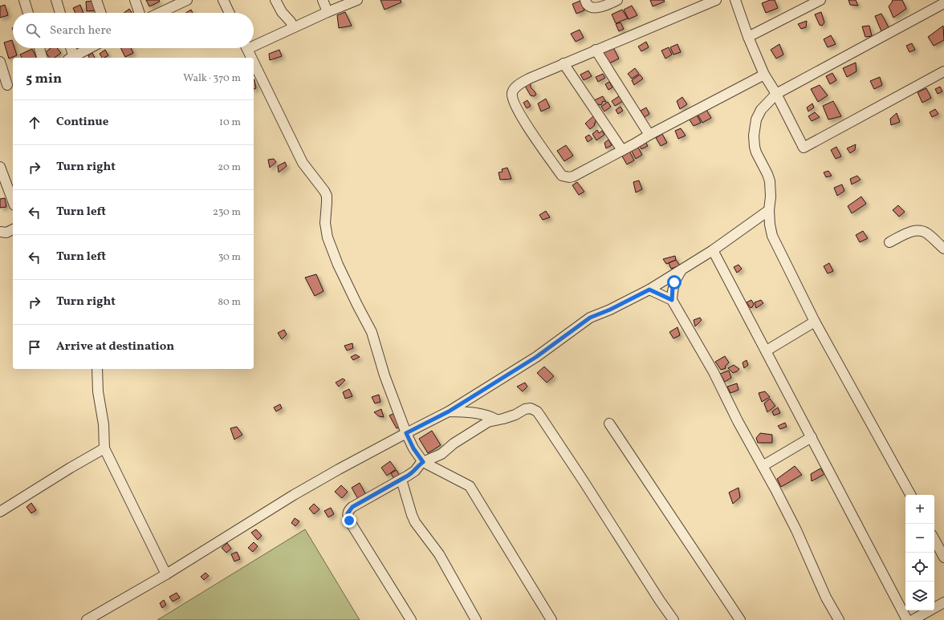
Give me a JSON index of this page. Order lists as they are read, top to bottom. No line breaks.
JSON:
{"page":{"search":"Search here","heading":["5 min","Walk · 370 m"],"list":[["Continue","10 m"],["Turn right","20 m"],["Turn left","230 m"],["Turn left","30 m"],["Turn right","80 m"],"Arrive at destination"],"map_buttons":["+","−"]}}
